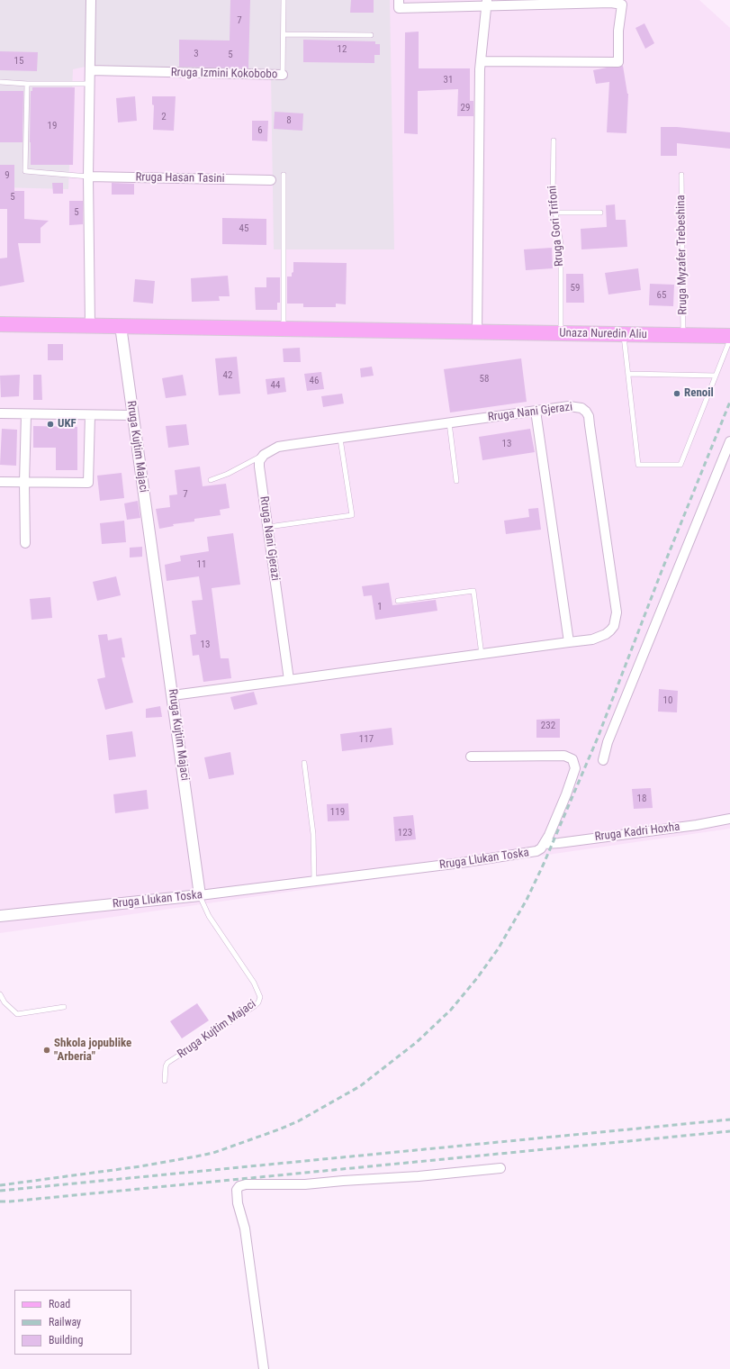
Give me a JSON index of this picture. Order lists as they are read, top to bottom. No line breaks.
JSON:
{"streets":{"main road":["Unaza Nuredin Aliu"],"street":["Rruga Izmini Kokobobo","Rruga Hasan Tasini","Rruga Nani Gjerazi","Rruga Kujtim Majaci","Rruga Kadri Hoxha","Rruga Llukan Toska"],"lane":["Rruga Gori Trifoni","Rruga Myzafer Trebeshina"]},"crossings":[["Rruga Gori Trifoni","Unaza Nuredin Aliu"],["Rruga Myzafer Trebeshina","Unaza Nuredin Aliu"],["Unaza Nuredin Aliu","Rruga Kujtim Majaci"],["Rruga Nani Gjerazi","Rruga Kujtim Majaci"],["Rruga Kujtim Majaci","Rruga Llukan Toska"],["Rruga Kadri Hoxha","Rruga Llukan Toska"]],"places":["Renoil","UKF","Shkola jopublike \"Arberia\""],"house_numbers":["7","12","3","5","15","31","29","2","8","19","6","9","5","5","45","59","65","42","58","46","44","13","7","11","1","13","10","232","117","18","119","123"],"legend":["Road","Railway","Building"]}
